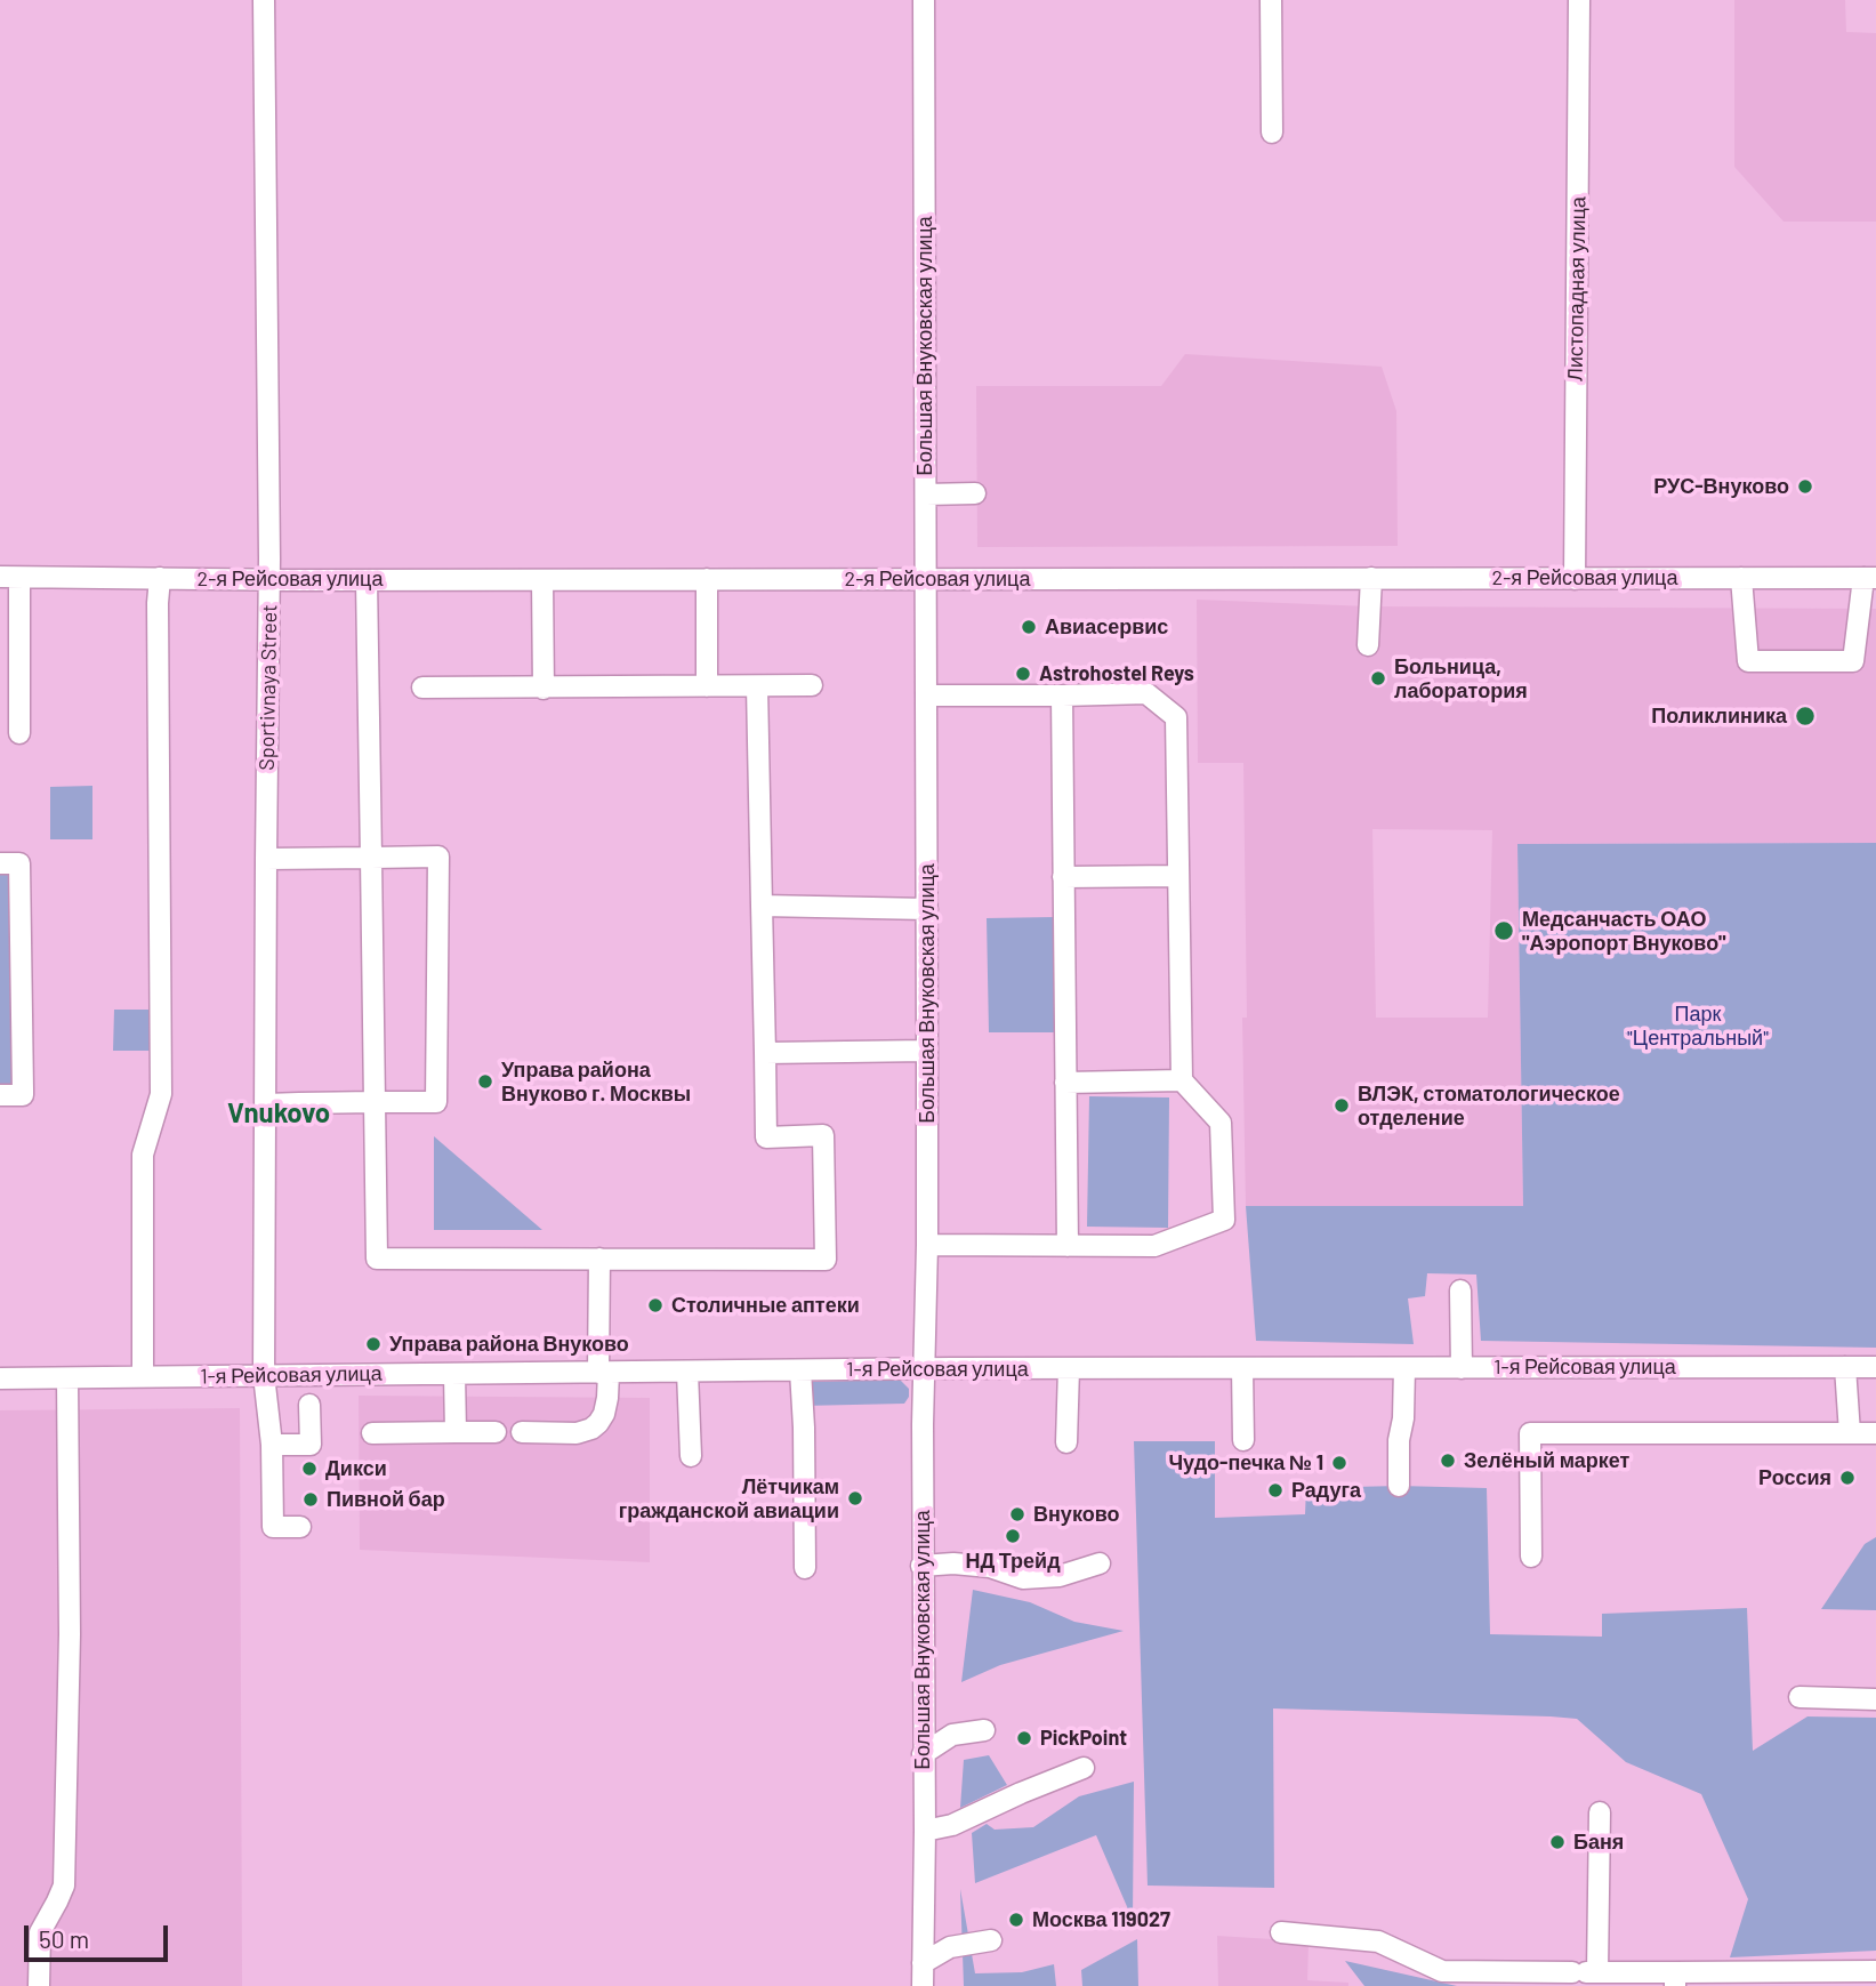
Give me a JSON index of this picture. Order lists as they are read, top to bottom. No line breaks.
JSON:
{"streets":{"street":["Листопадная улица","Большая Внуковская улица","2-я Рейсовая улица","Sportivnaya Street","1-я Рейсовая улица"]},"crossings":[["Листопадная улица","2-я Рейсовая улица"],["Большая Внуковская улица","2-я Рейсовая улица"],["Большая Внуковская улица","1-я Рейсовая улица"],["2-я Рейсовая улица","Sportivnaya Street"],["Sportivnaya Street","1-я Рейсовая улица"]],"districts":["Vnukovo"],"parks":["Парк \"Центральный\""],"places":["РУС-Внуково","Авиасервис","Astrohostel Reys","Больница, лаборатория","Поликлиника","Медсанчасть ОАО \"Аэропорт Внуково\"","Управа района Внуково г. Москвы","ВЛЭК, стоматологическое отделение","Столичные аптеки","Управа района Внуково","Зелёный маркет","Чудо-печка № 1","Дикси","Россия","Радуга","Лётчикам гражданской авиации","Пивной бар","Внуково","НД Трейд","PickPoint","Баня","Москва 119027"],"scale_bar":"50 m"}
